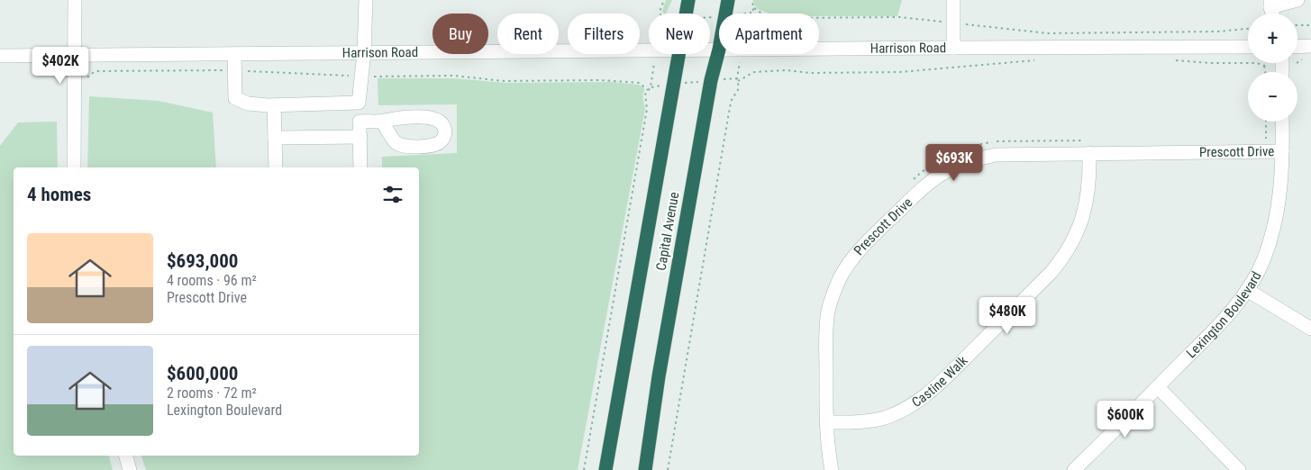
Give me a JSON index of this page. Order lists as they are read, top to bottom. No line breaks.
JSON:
{"streets":{"highway":["Capital Avenue"],"street":["Harrison Road","Prescott Drive","Lexington Boulevard","Castine Walk"]},"crossings":[["Harrison Road","Capital Avenue"],["Prescott Drive","Lexington Boulevard"],["Prescott Drive","Castine Walk"]],"page":{"map_buttons":["+","−"],"chip":["Buy","Rent","Filters","New","Apartment"],"price":["$402K","$693K","$480K","$600K"],"heading":"4 homes","list":[{"name":"$693,000","note":"4 rooms · 96 m² · Prescott Drive"},{"name":"$600,000","note":"2 rooms · 72 m² · Lexington Boulevard"}]}}
